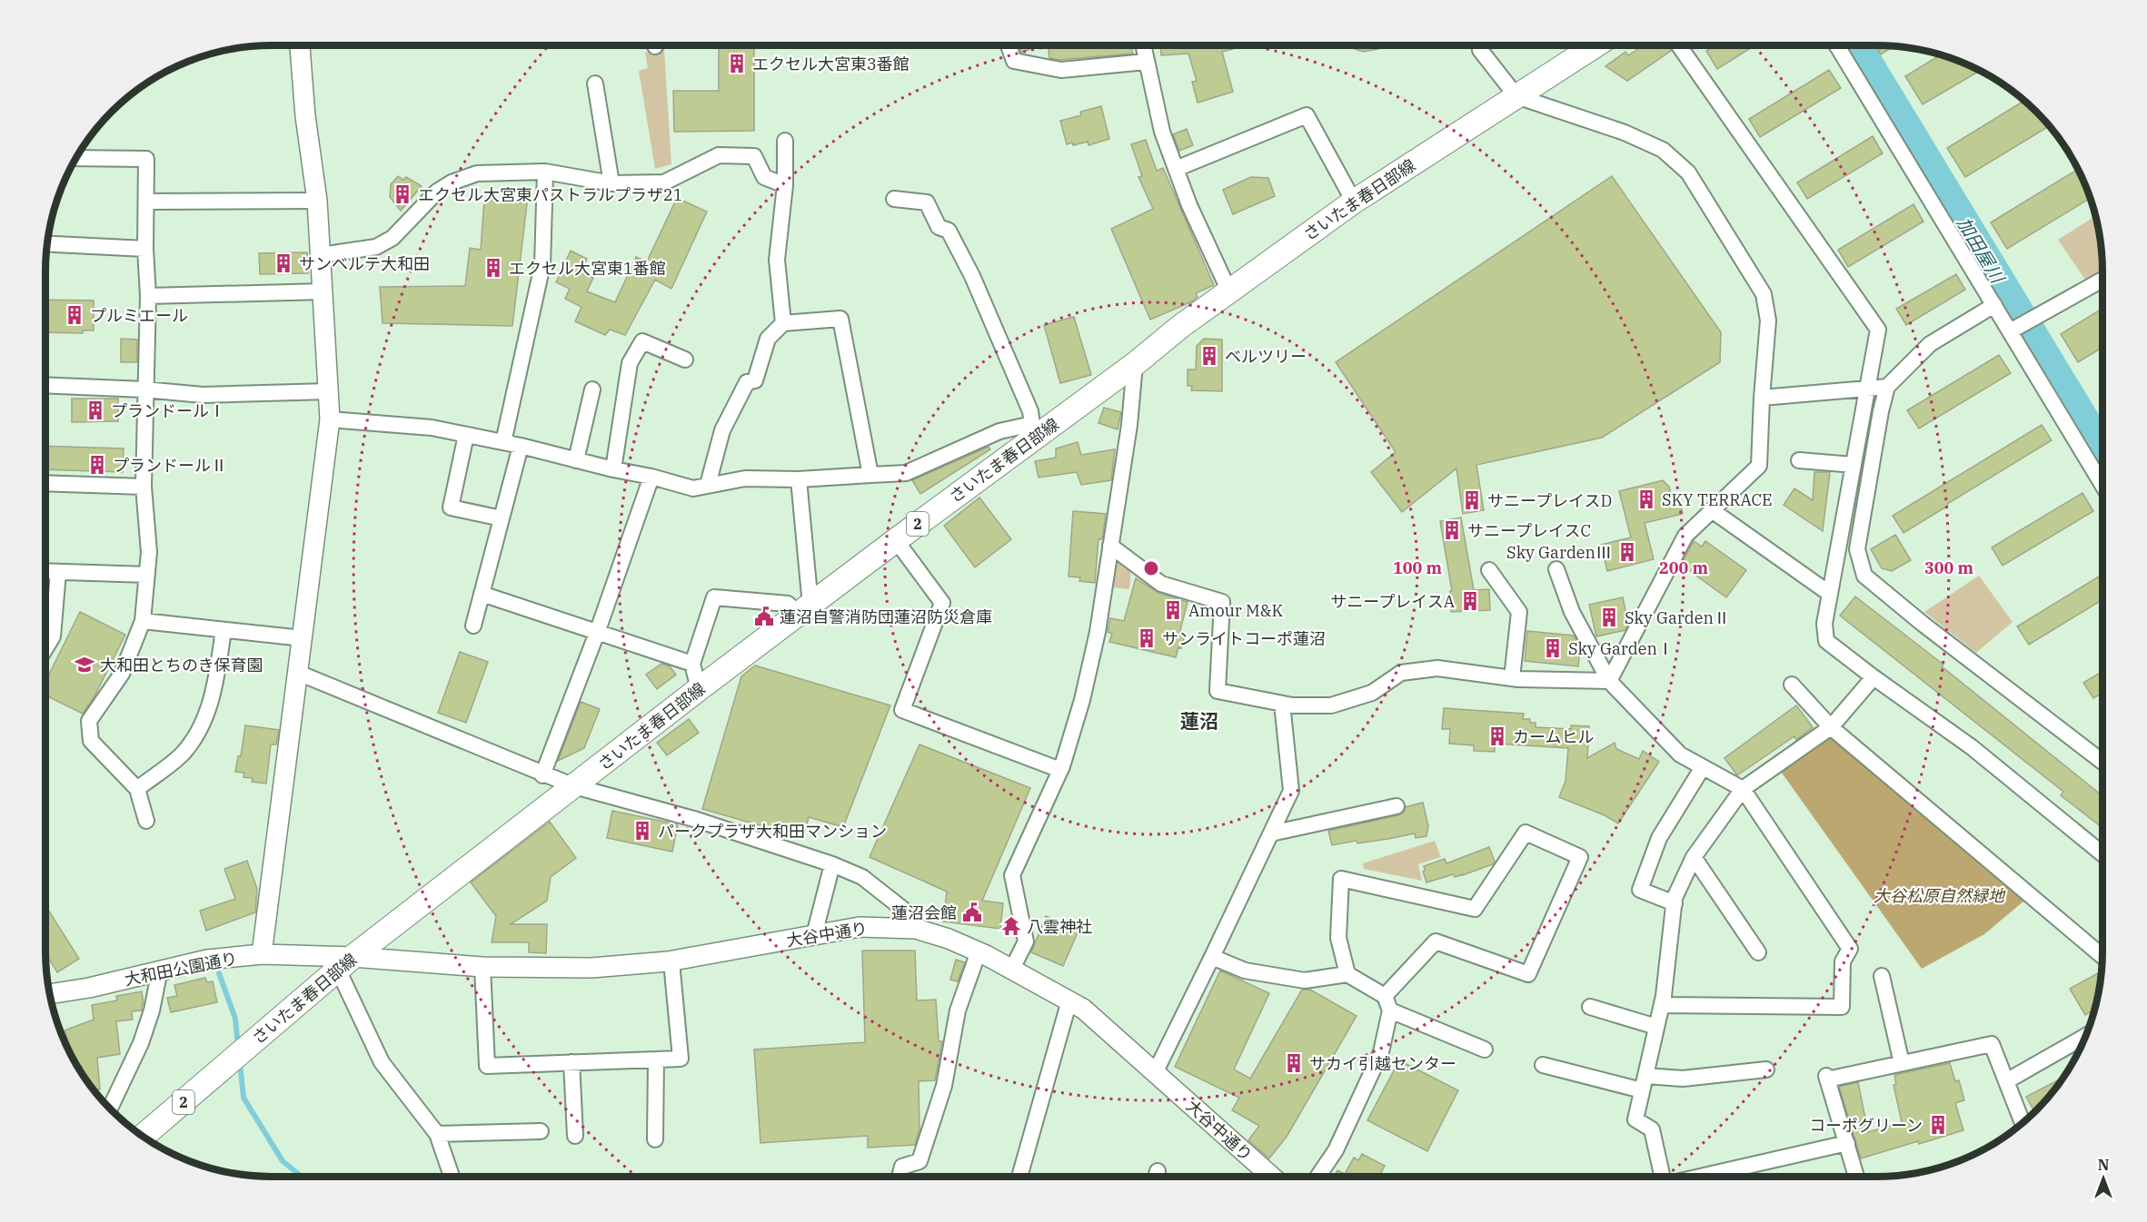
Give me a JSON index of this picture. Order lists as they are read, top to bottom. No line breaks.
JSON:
{"streets":{"main road":["さいたま春日部線","2"],"street":["大谷中通り","大和田公園通り"]},"crossings":[["さいたま春日部線","大谷中通り"],["さいたま春日部線","大和田公園通り"],["大谷中通り","大和田公園通り"]],"districts":["蓮沼"],"water":["加田屋川"],"parks":["大谷松原自然緑地"],"places":{"building":["エクセル大宮東3番館","エクセル大宮東パストラルプラザ21","サンベルテ大和田","エクセル大宮東1番館","プルミエール","ベルツリー","プランドールⅠ","プランドールⅡ","SKY TERRACE","サニープレイスD","サニープレイスC","Sky GardenⅢ","サニープレイスA","Amour M&K","Sky GardenⅡ","サンライトコーポ蓮沼","Sky GardenⅠ","カームヒル","パークプラザ大和田マンション","サカイ引越センター","コーポグリーン"],"public building":["蓮沼自警消防団蓮沼防災倉庫","蓮沼会館"],"school or university":["大和田とちのき保育園"],"temple":["八雲神社"]},"north":"top","rings":["100 m","200 m","300 m"]}
